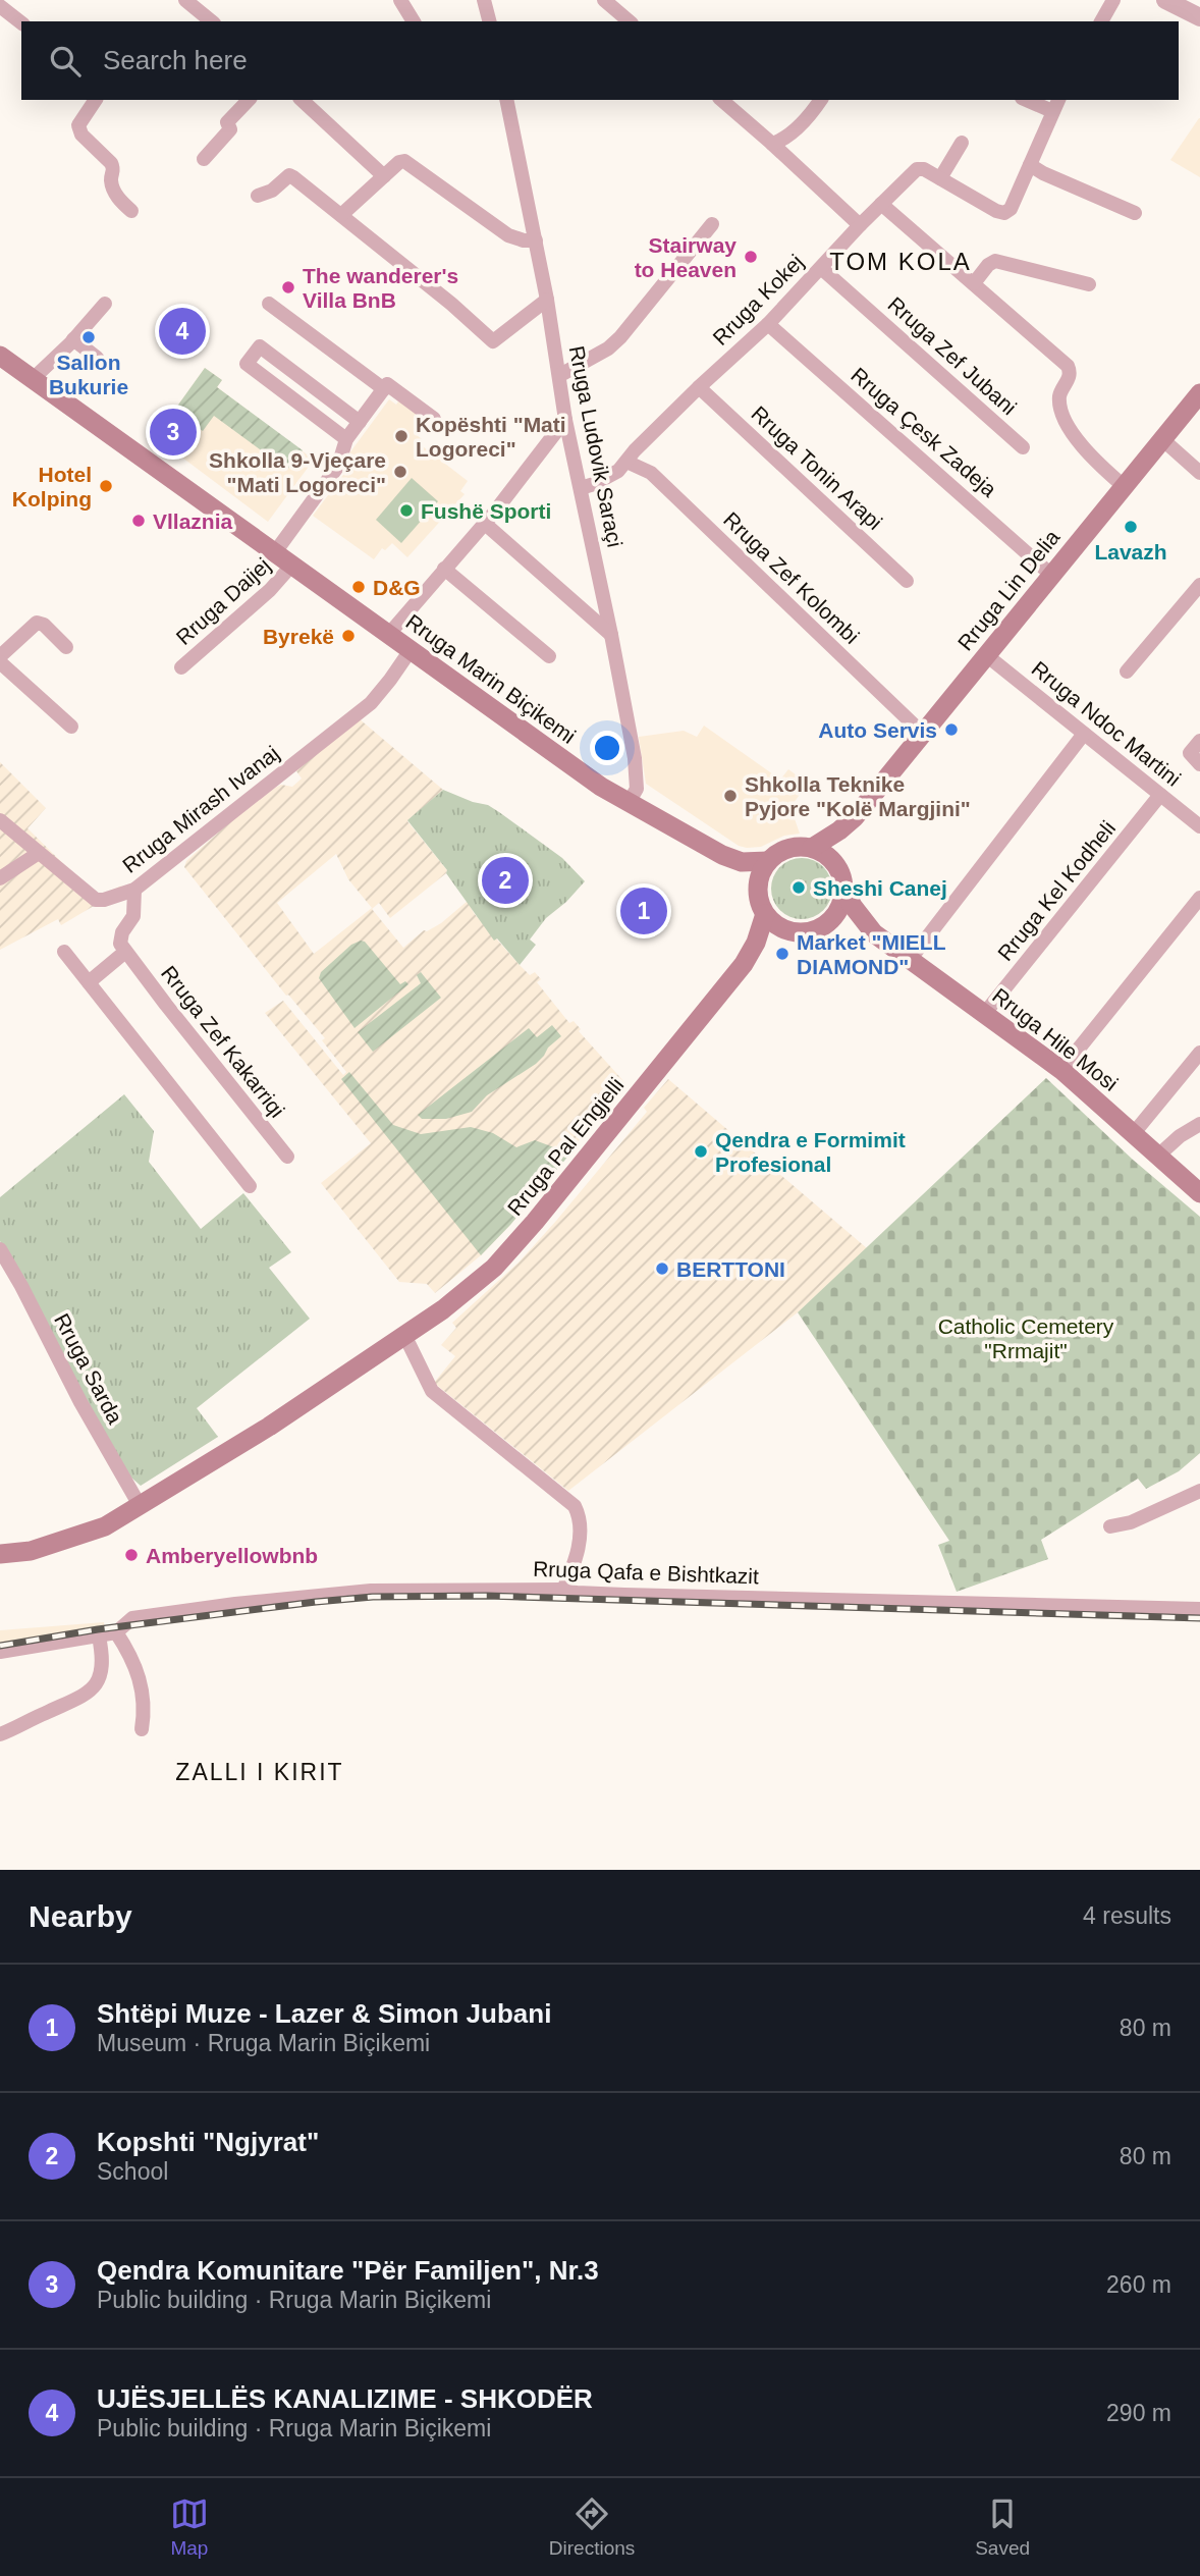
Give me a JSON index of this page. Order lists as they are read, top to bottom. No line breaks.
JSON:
{"streets":{"main road":["Rruga Lin Delia","Rruga Marin Biçikemi","Rruga Hile Mosi","Rruga Pal Engjelli"],"street":["Rruga Kokej","Rruga Zef Jubani","Rruga Çesk Zadeja","Rruga Ludovik Saraçi","Rruga Tonin Arapi","Rruga Zef Kolombi","Rruga Daijej","Rruga Ndoc Martini","Rruga Mirash Ivanaj","Rruga Kel Kodheli","Rruga Zef Kakarriqi","Rruga Sarda","Rruga Qafa e Bishtkazit"]},"crossings":[["Rruga Kokej","Rruga Zef Jubani"],["Rruga Kokej","Rruga Çesk Zadeja"],["Rruga Kokej","Rruga Ludovik Saraçi"],["Rruga Kokej","Rruga Tonin Arapi"],["Rruga Kokej","Rruga Zef Kolombi"],["Rruga Çesk Zadeja","Rruga Lin Delia"],["Rruga Ludovik Saraçi","Rruga Marin Biçikemi"],["Rruga Zef Kolombi","Rruga Lin Delia"],["Rruga Lin Delia","Rruga Marin Biçikemi"],["Rruga Lin Delia","Rruga Ndoc Martini"],["Rruga Lin Delia","Rruga Hile Mosi"],["Rruga Lin Delia","Rruga Pal Engjelli"],["Rruga Daijej","Rruga Marin Biçikemi"],["Rruga Marin Biçikemi","Rruga Mirash Ivanaj"],["Rruga Marin Biçikemi","Rruga Hile Mosi"],["Rruga Marin Biçikemi","Rruga Pal Engjelli"],["Rruga Ndoc Martini","Rruga Kel Kodheli"],["Rruga Kel Kodheli","Rruga Hile Mosi"],["Rruga Hile Mosi","Rruga Pal Engjelli"],["Rruga Pal Engjelli","Rruga Sarda"]],"districts":["TOM KOLA","ZALLI I KIRIT"],"parks":["Catholic Cemetery \"Rrmajit\""],"places":["Stairway to Heaven","The wanderer's Villa BnB","Sallon Bukurie","Kopështi \"Mati Logoreci\"","Shkolla 9-Vjeçare \"Mati Logoreci\"","Hotel Kolping","Fushë Sporti","Vllaznia","Lavazh","D&G","Byrekë","Auto Servis","Shkolla Teknike Pyjore \"Kolë Margjini\"","Sheshi Canej","Market \"MIELL DIAMOND\"","Qendra e Formimit Profesional","BERTTONI","Amberyellowbnb"],"page":{"search":"Search here","pins":["4","3","2","1"],"heading":["Nearby","4 results"],"list":[{"mark":"1","name":"Shtëpi Muze - Lazer & Simon Jubani","note":"Museum · Rruga Marin Biçikemi","value":"80 m"},{"mark":"2","name":"Kopshti \"Ngjyrat\"","note":"School","value":"80 m"},{"mark":"3","name":"Qendra Komunitare \"Për Familjen\", Nr.3","note":"Public building · Rruga Marin Biçikemi","value":"260 m"},{"mark":"4","name":"UJËSJELLËS KANALIZIME - SHKODËR","note":"Public building · Rruga Marin Biçikemi","value":"290 m"}],"nav":["Map","Directions","Saved"]}}
